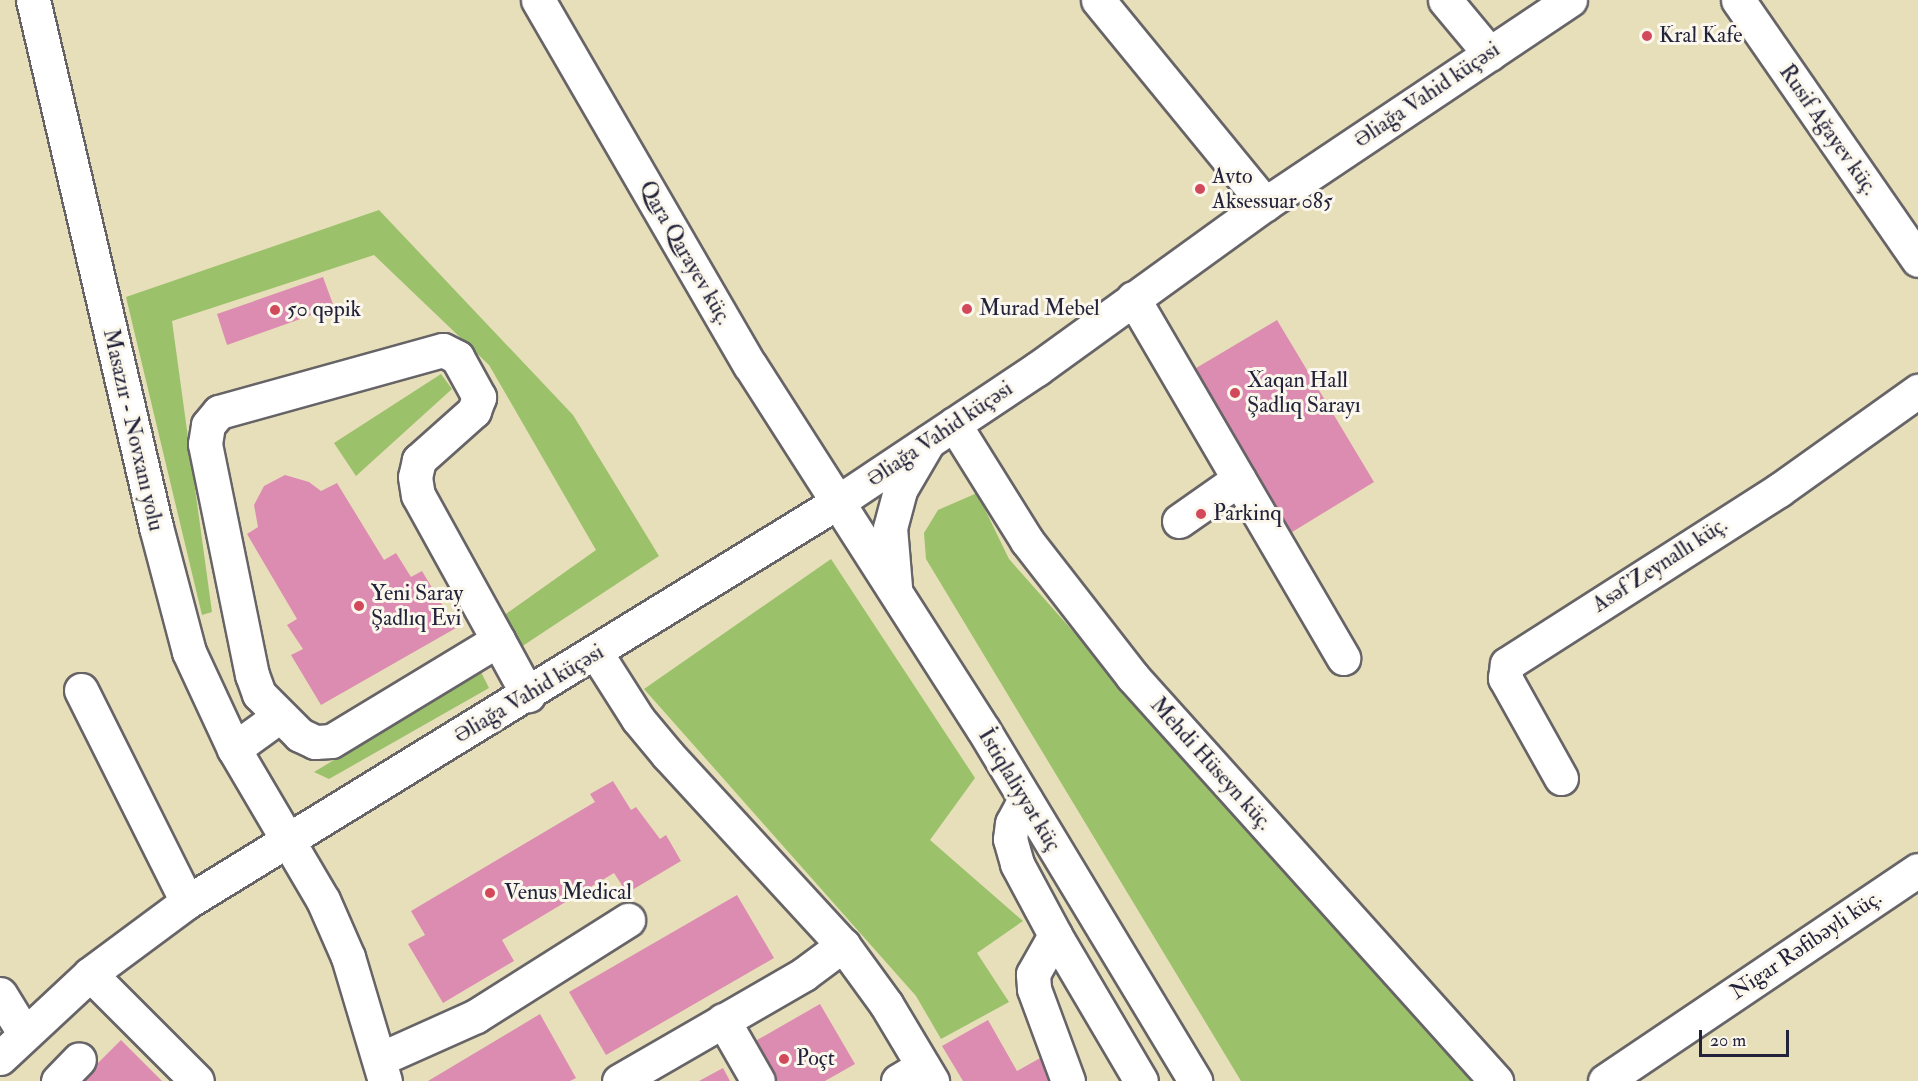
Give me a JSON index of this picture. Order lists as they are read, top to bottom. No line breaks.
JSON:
{"streets":{"street":["Əliağa Vahid küçəsi","Rusif Ağayev küç.","Qara Qarayev küç.","Masazır - Novxanı yolu","Asəf Zeynallı küç.","Mehdi Hüseyn küç.","İstiqlaliyyət küç","Nigar Rəfibəyli küç."]},"crossings":[["Əliağa Vahid küçəsi","Qara Qarayev küç."],["Əliağa Vahid küçəsi","Masazır - Novxanı yolu"],["Əliağa Vahid küçəsi","Mehdi Hüseyn küç."],["Əliağa Vahid küçəsi","İstiqlaliyyət küç"],["Qara Qarayev küç.","İstiqlaliyyət küç"]],"places":["Kral Kafe","Avto Aksessuar 085","Murad Mebel","50 qəpik","Xaqan Hall Şadlıq Sarayı","Parkinq","Yeni Saray Şadlıq Evi","Venus Medical","Poçt"],"scale_bar":"20 m"}
